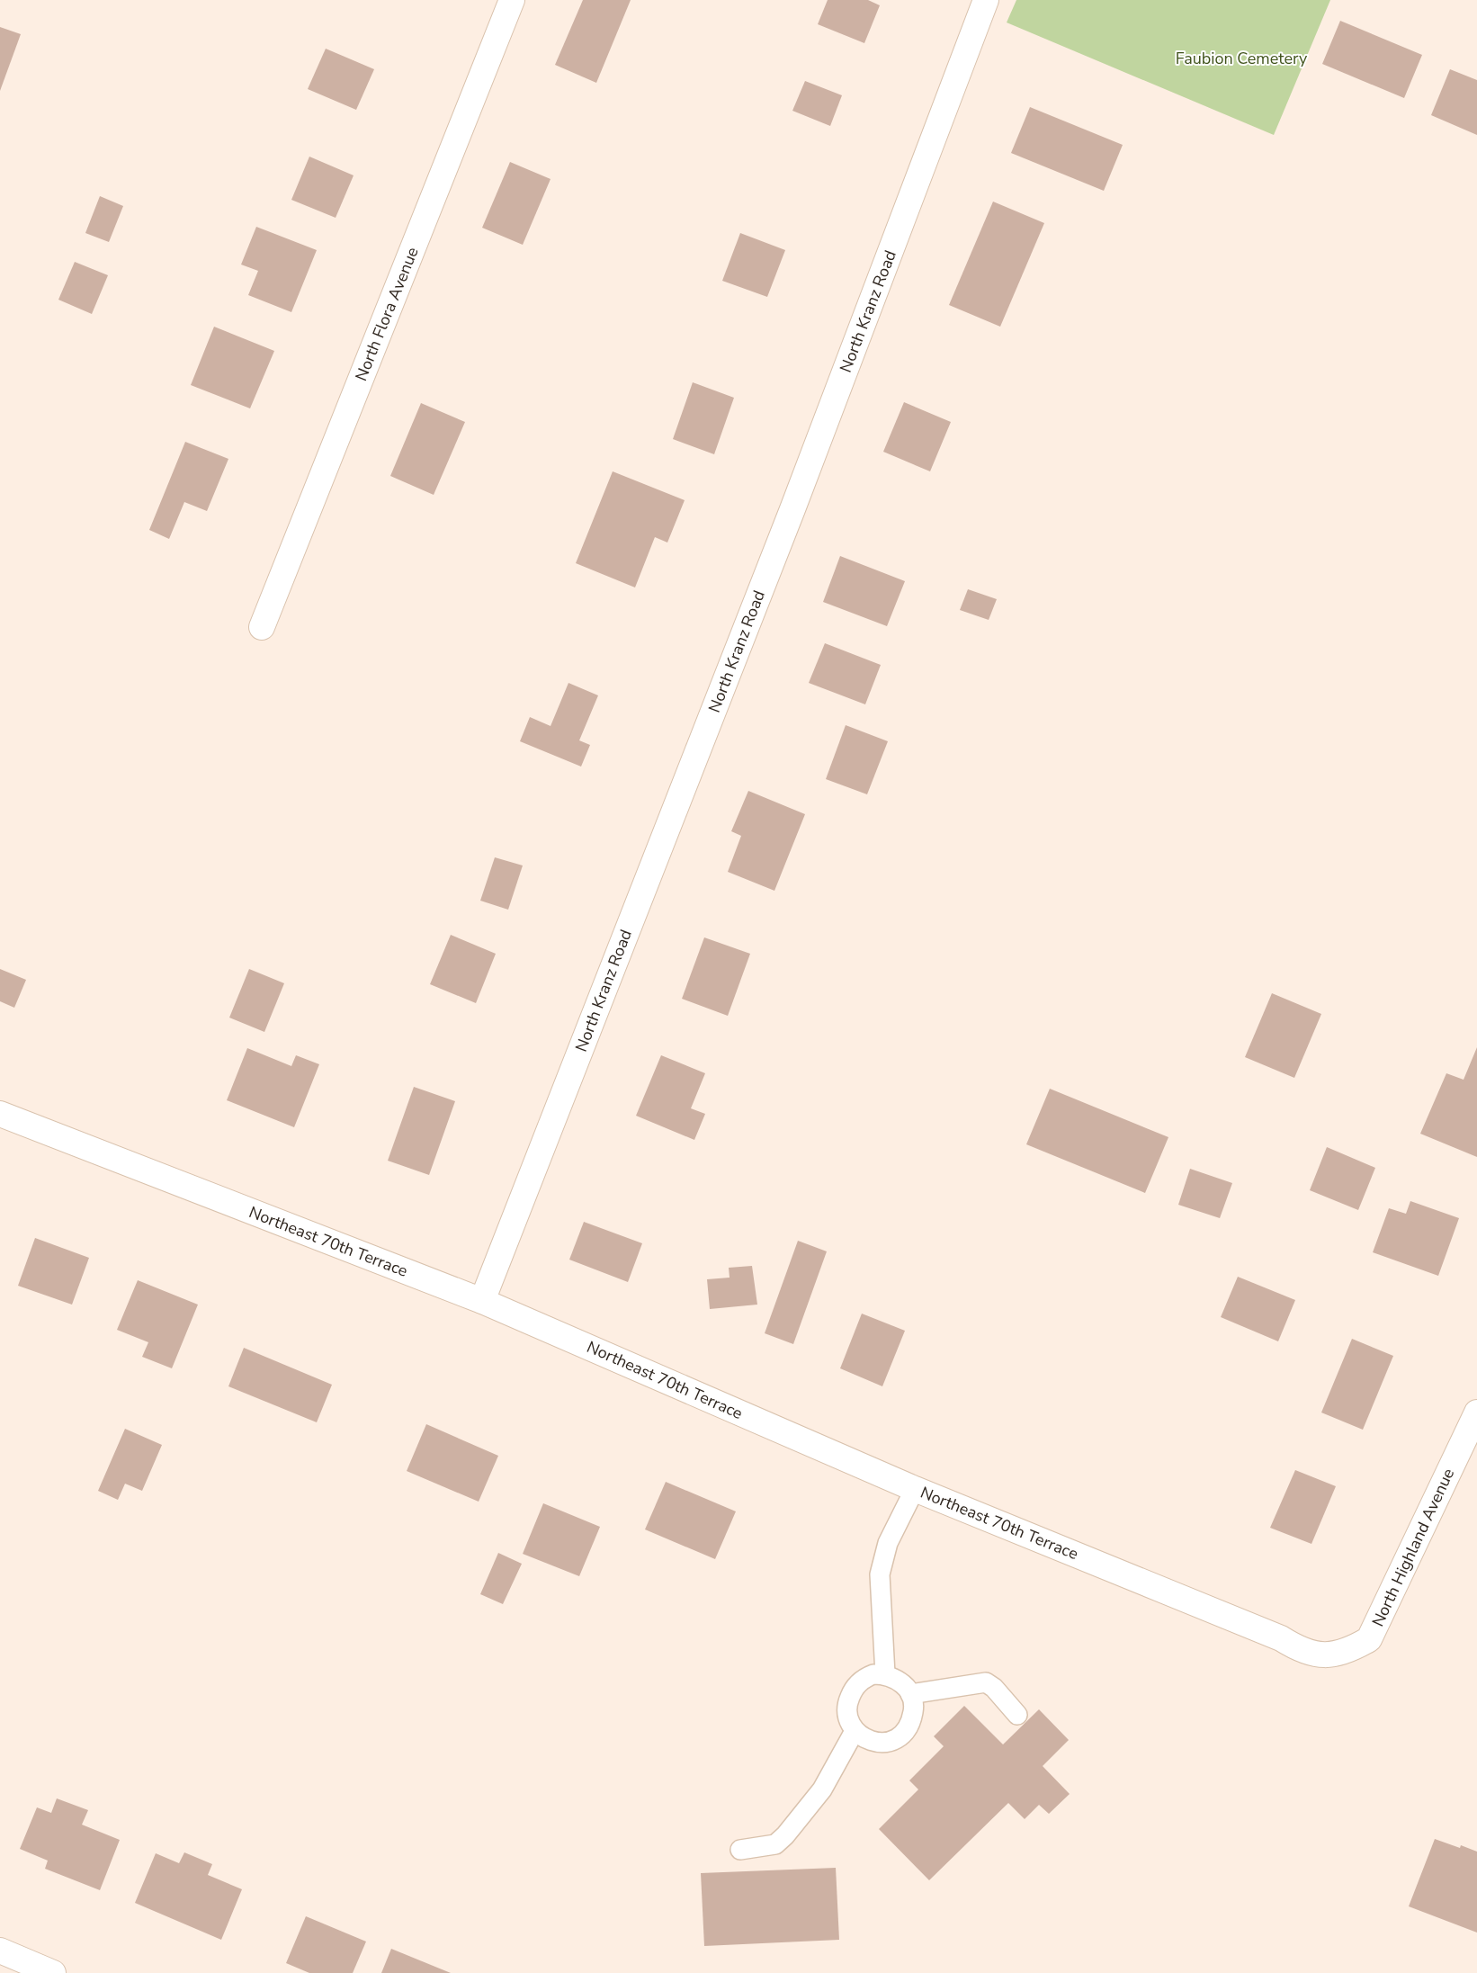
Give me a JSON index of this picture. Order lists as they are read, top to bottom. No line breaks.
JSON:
{"streets":{"street":["North Kranz Road","North Flora Avenue","Northeast 70th Terrace","North Highland Avenue"]},"crossings":[["North Kranz Road","Northeast 70th Terrace"],["Northeast 70th Terrace","North Highland Avenue"]],"parks":["Faubion Cemetery"]}
